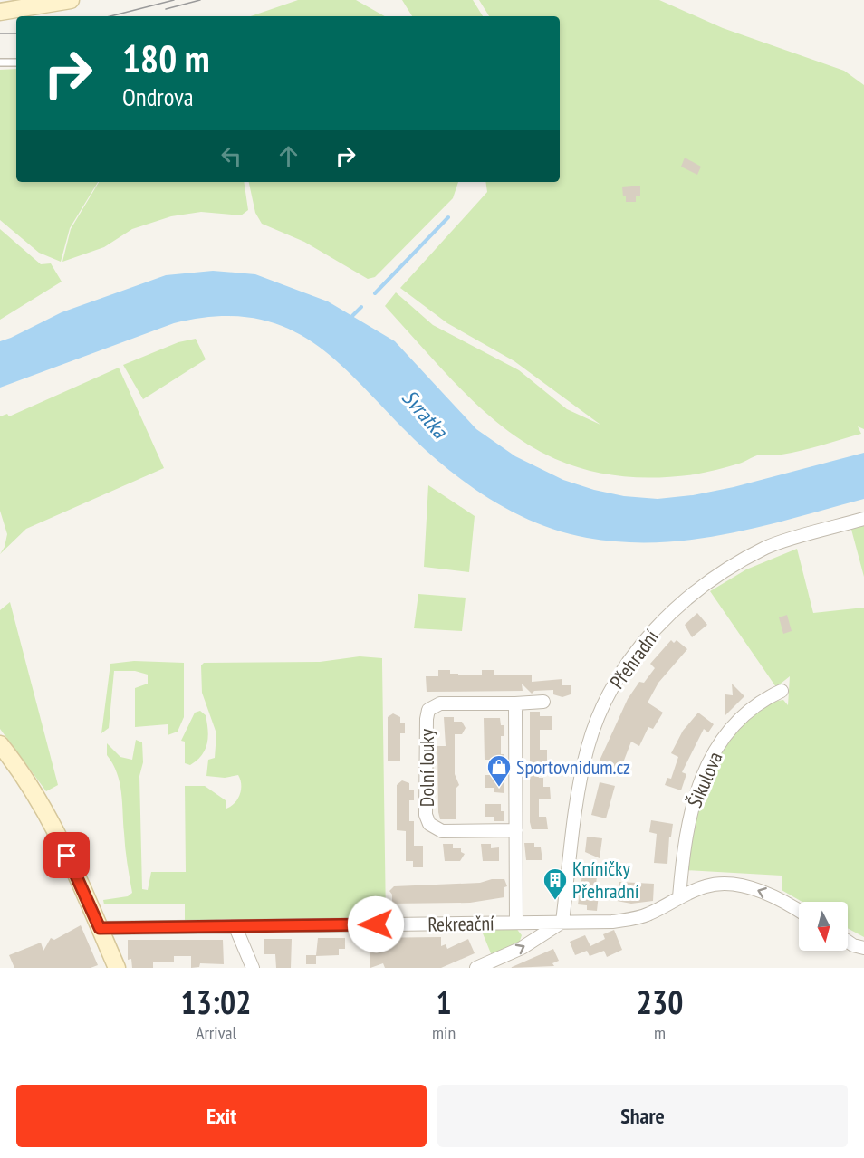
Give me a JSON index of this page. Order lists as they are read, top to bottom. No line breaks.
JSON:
{"streets":{"street":["Přehradní","Dolní louky","Šikulova","Rekreační"]},"crossings":[["Přehradní","Rekreační"],["Šikulova","Rekreační"]],"water":["Svratka"],"places":{"shop":["Sportovnidum.cz"],"building":["Kníničky Přehradní"]},"north":"bottom","page":{"turn":["180 m","Ondrova"],"eta":["13:02","Arrival","1","min","230","m"],"buttons":["Exit","Share"]}}
